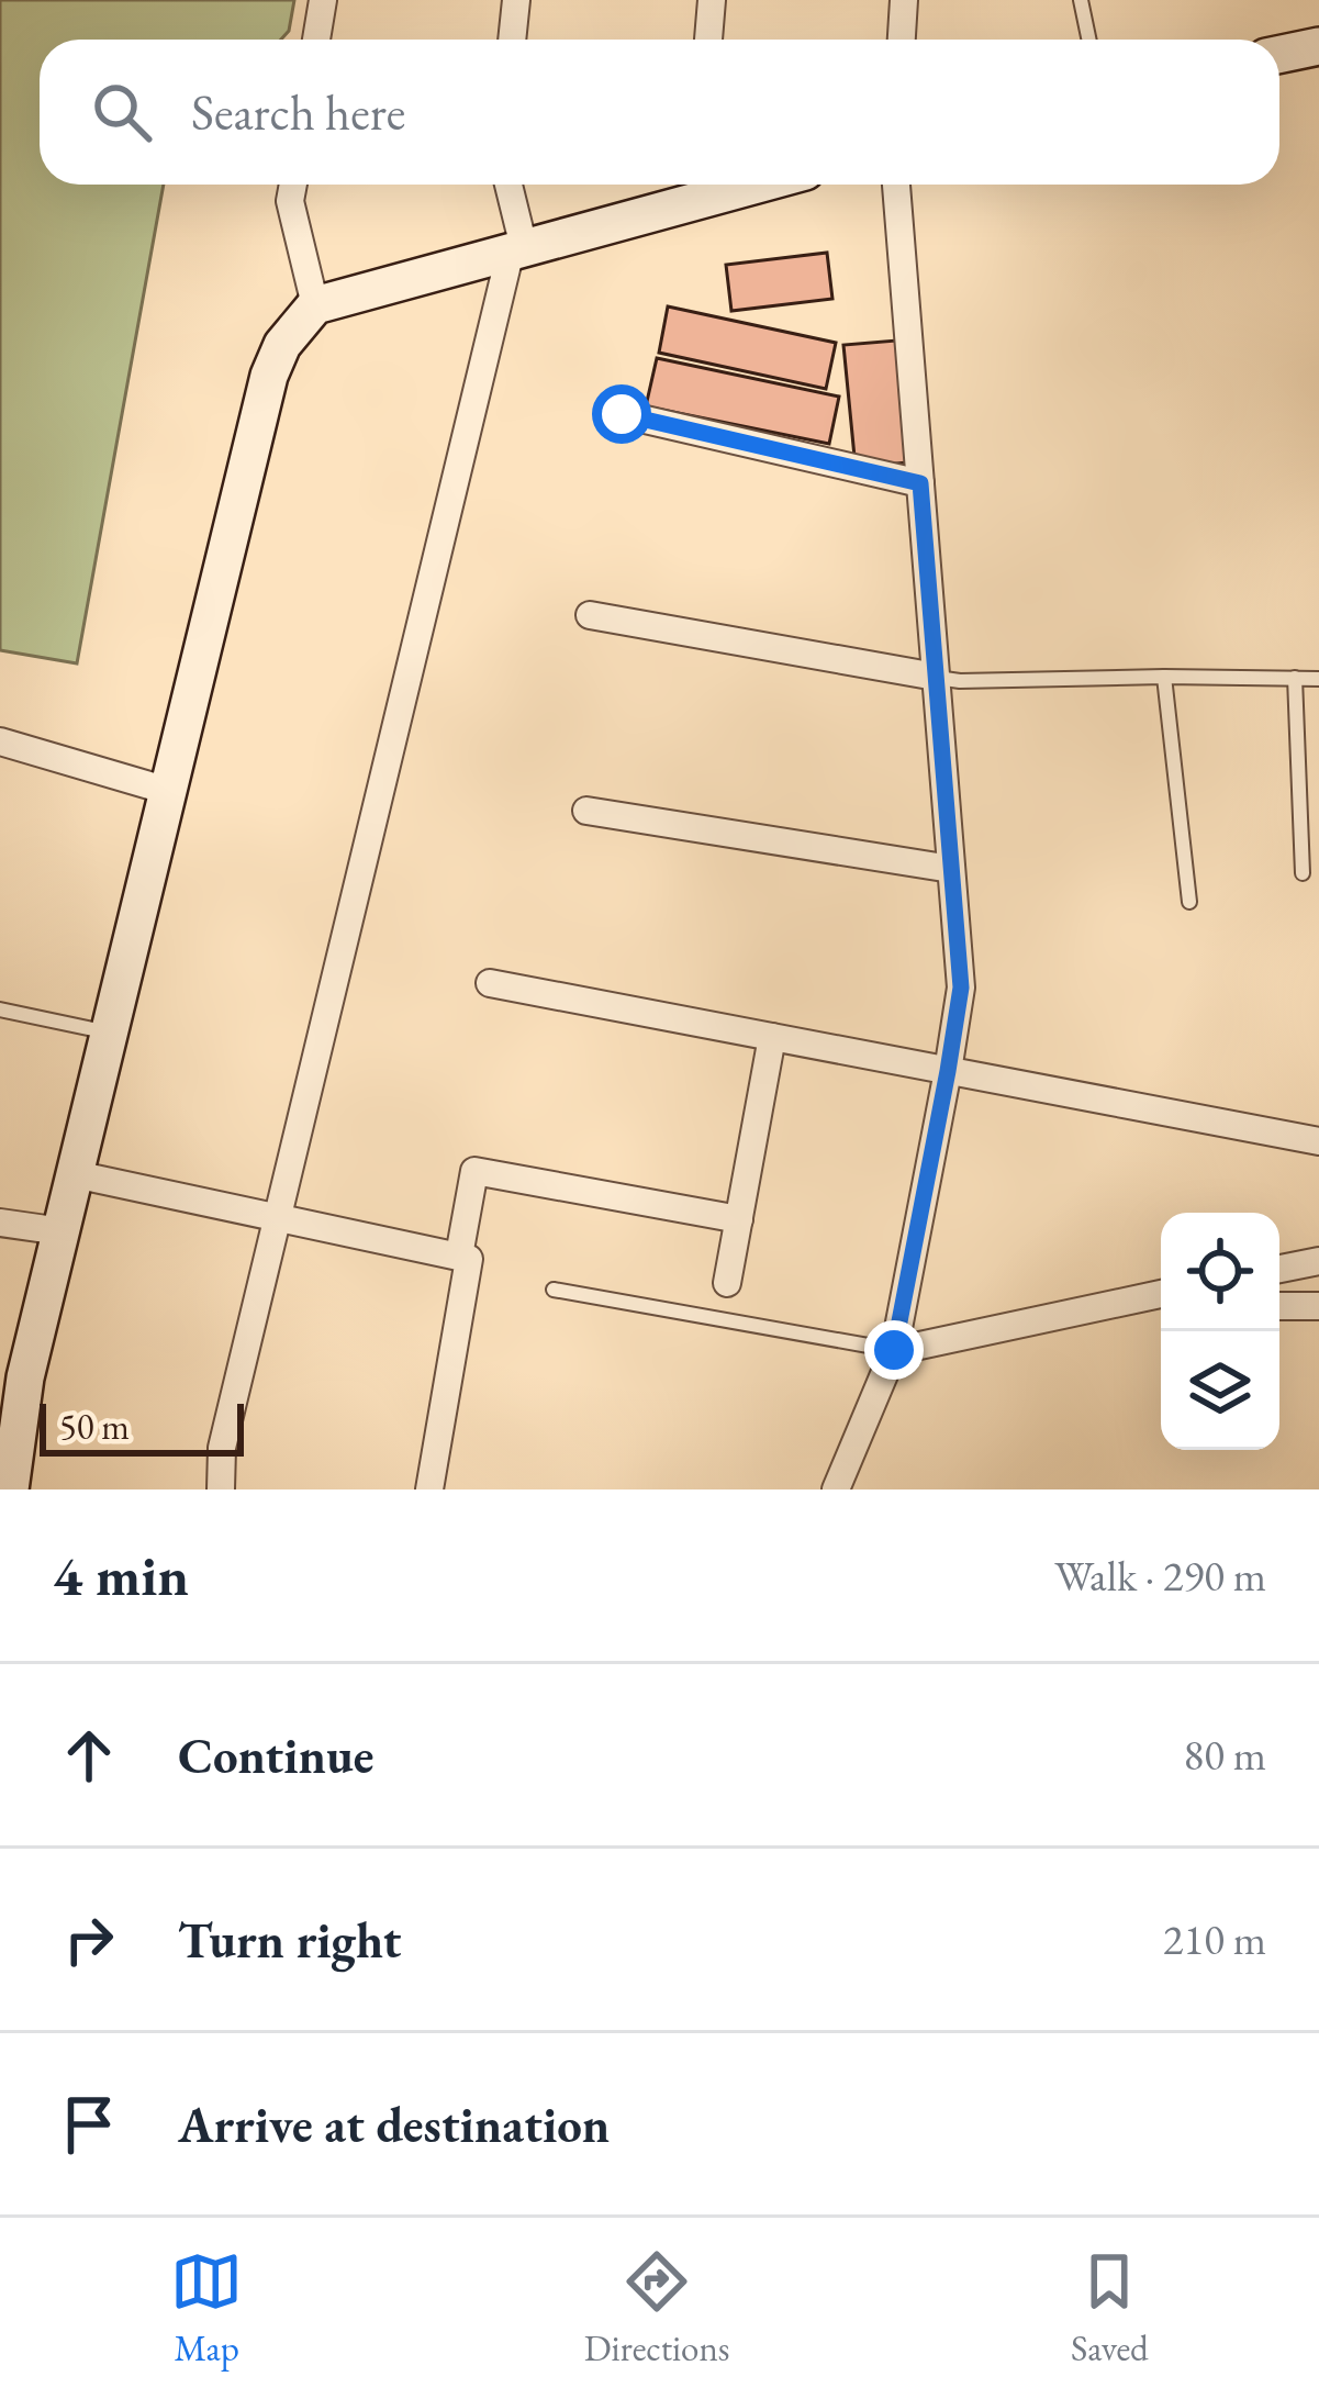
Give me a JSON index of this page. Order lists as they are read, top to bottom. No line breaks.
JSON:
{"scale_bar":"50 m","page":{"search":"Search here","scale":"50 m","heading":["4 min","Walk · 290 m"],"list":[["Continue","80 m"],["Turn right","210 m"],"Arrive at destination"],"nav":["Map","Directions","Saved"]}}
